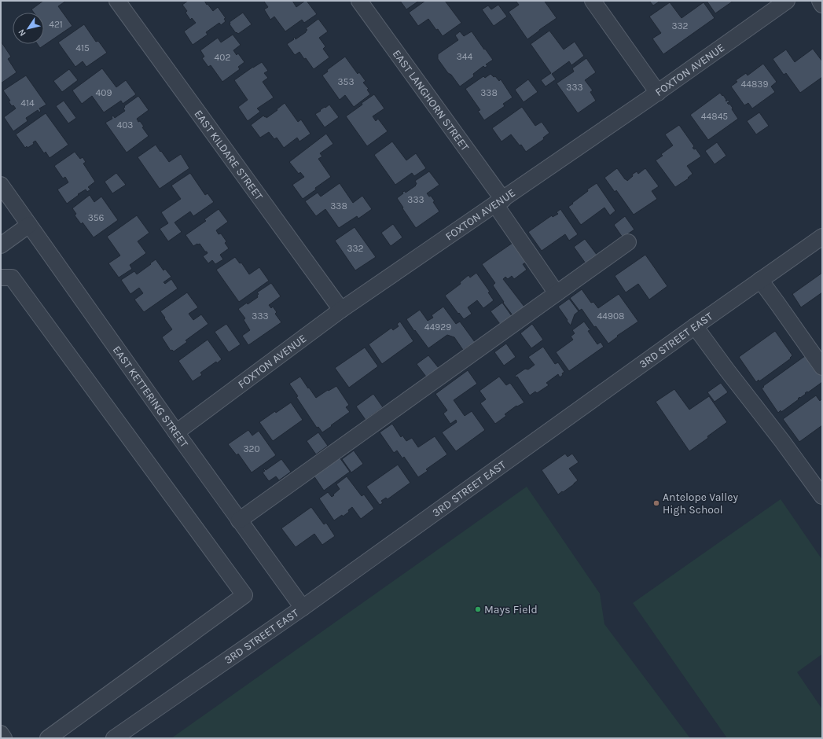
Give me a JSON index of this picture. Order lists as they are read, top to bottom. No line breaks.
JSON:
{"streets":{"street":["FOXTON AVENUE","EAST LANGHORN STREET","EAST KILDARE STREET","3RD STREET EAST","EAST KETTERING STREET"]},"crossings":[["FOXTON AVENUE","EAST LANGHORN STREET"],["FOXTON AVENUE","EAST KILDARE STREET"],["FOXTON AVENUE","EAST KETTERING STREET"],["3RD STREET EAST","EAST KETTERING STREET"]],"places":["Antelope Valley High School","Mays Field"],"house_numbers":["421","332","415","344","402","353","44839","333","409","338","414","44845","403","333","338","356","332","333","44908","44929","320"],"north":"bottom left"}
